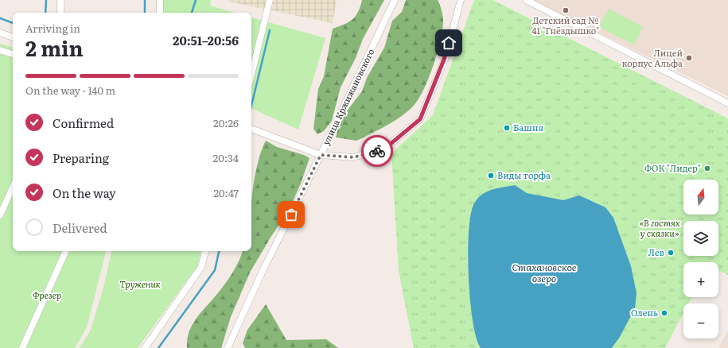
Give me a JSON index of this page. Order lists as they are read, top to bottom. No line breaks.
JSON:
{"streets":{"street":["улица Кржижановского"]},"water":["Стахановское озеро"],"parks":["«В гостях у сказки»","Труженик","Фрезер"],"places":["Детский сад № 41 \"Гнёздышко\"","Лицей корпус Альфа","Башня","ФОК \"Лидер\"","Виды торфа","Лев","Олень"],"north":"top","page":{"heading":["2 min","Arriving in","20:51–20:56"],"bar":"On the way · 140 m","list":[["Confirmed","20:26"],["Preparing","20:34"],["On the way","20:47"],"Delivered"],"map_buttons":["+","−"]}}
